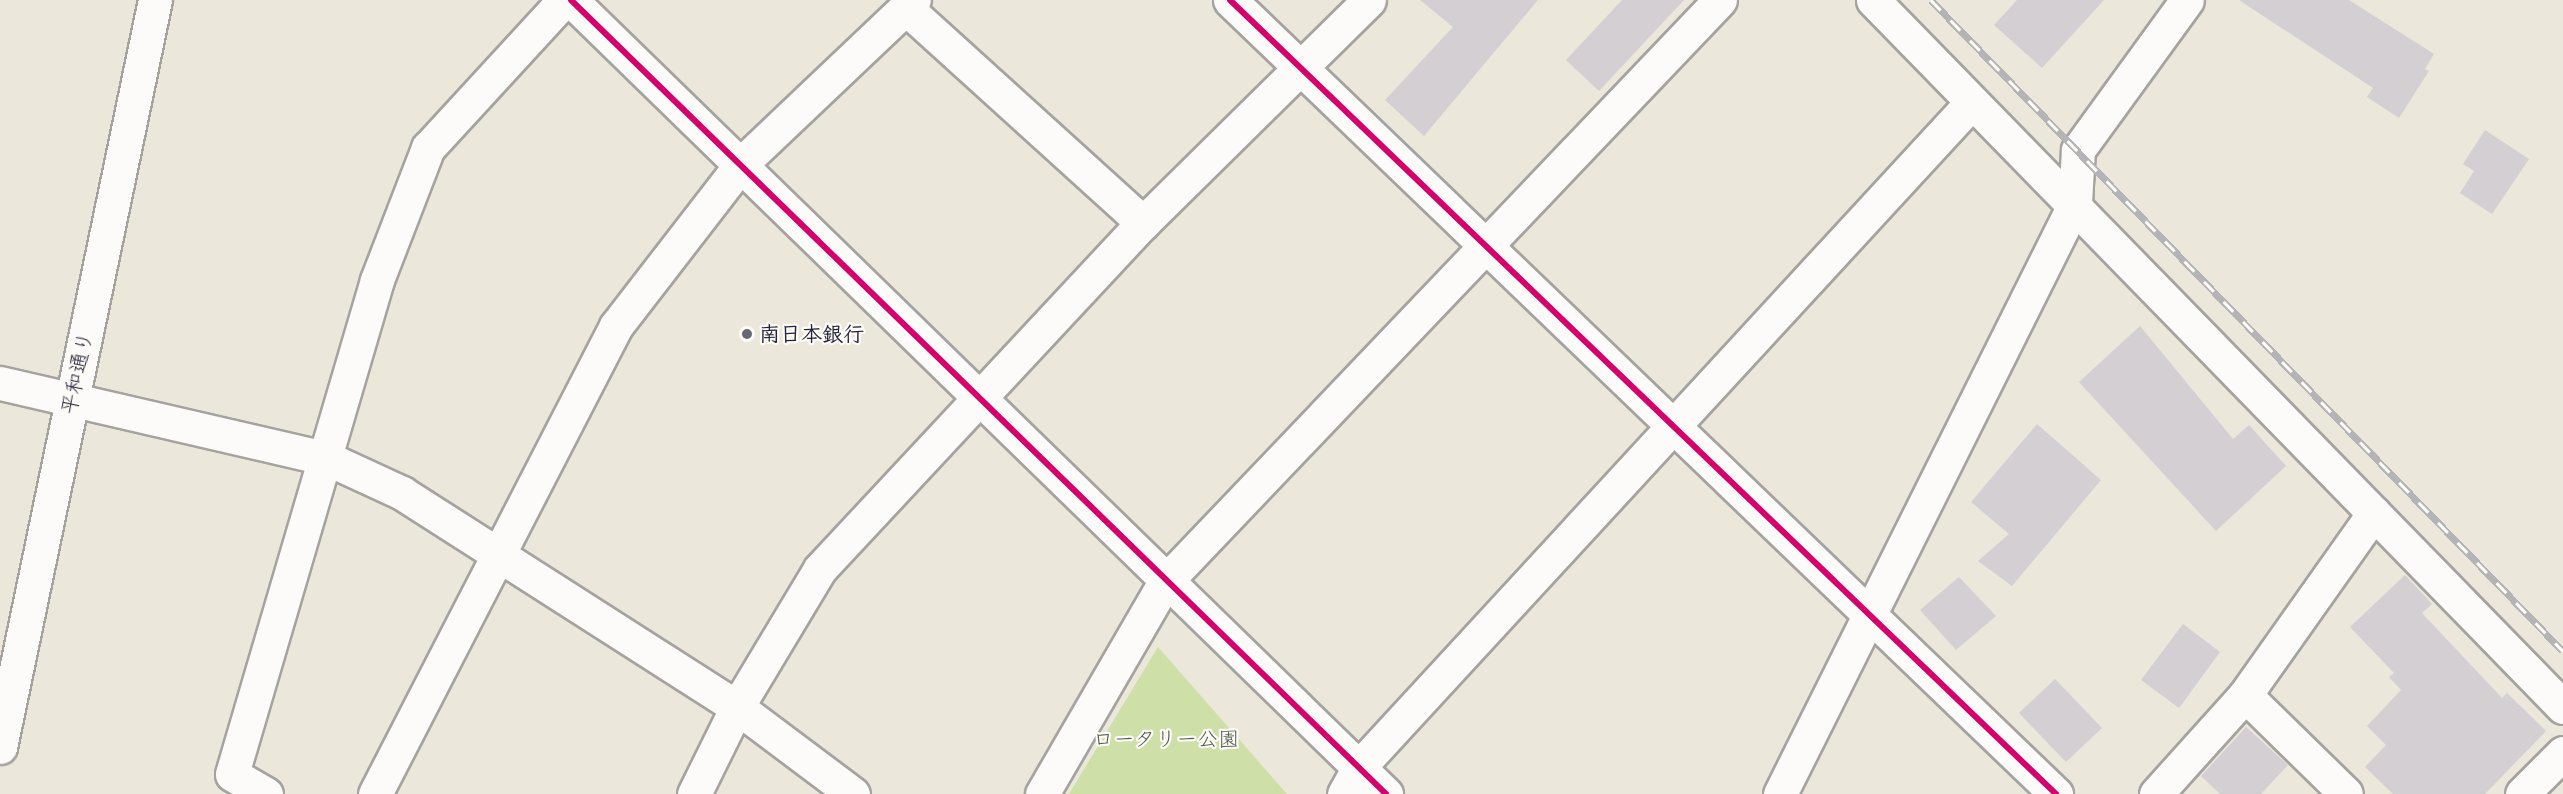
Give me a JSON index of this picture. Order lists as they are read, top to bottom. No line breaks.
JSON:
{"streets":{"street":["平和通り"]},"parks":["ロータリー公園"],"places":["南日本銀行"]}
